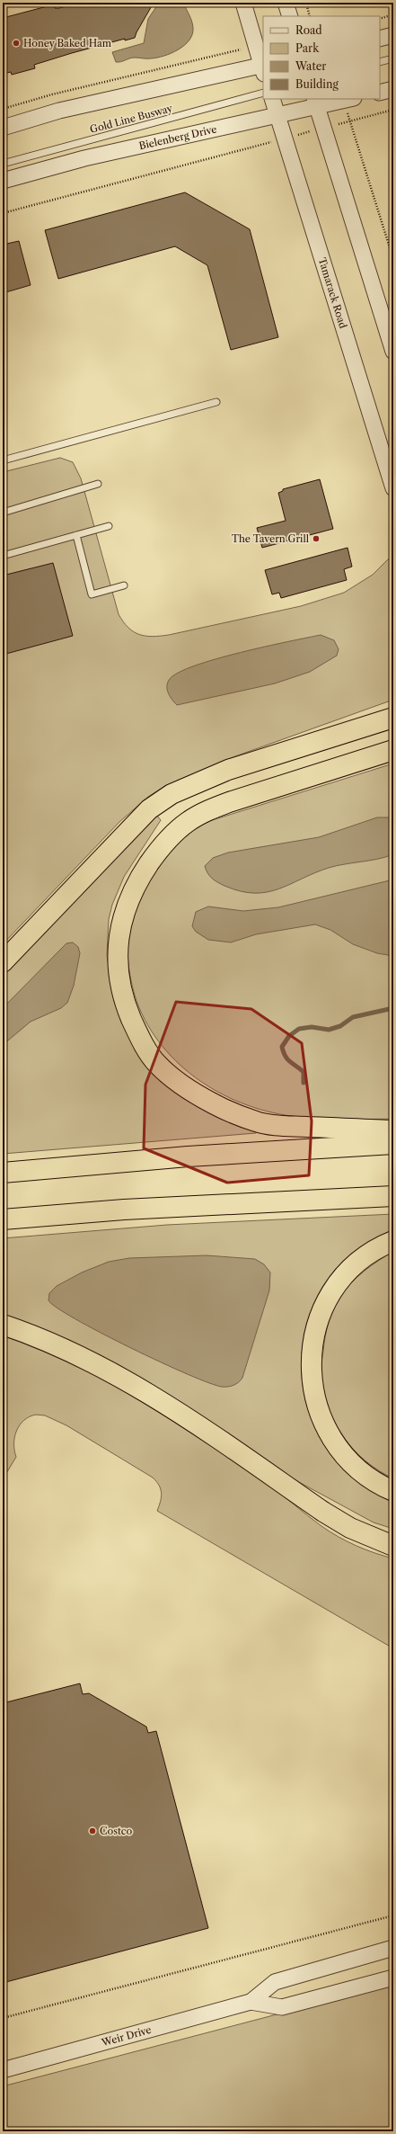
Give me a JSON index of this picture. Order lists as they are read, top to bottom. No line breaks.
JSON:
{"streets":{"street":["Bielenberg Drive","Tamarack Road","Weir Drive"],"lane":["Gold Line Busway"]},"crossings":[["Bielenberg Drive","Tamarack Road"]],"places":["Honey Baked Ham","The Tavern Grill","Costco"],"legend":["Road","Park","Water","Building"]}
